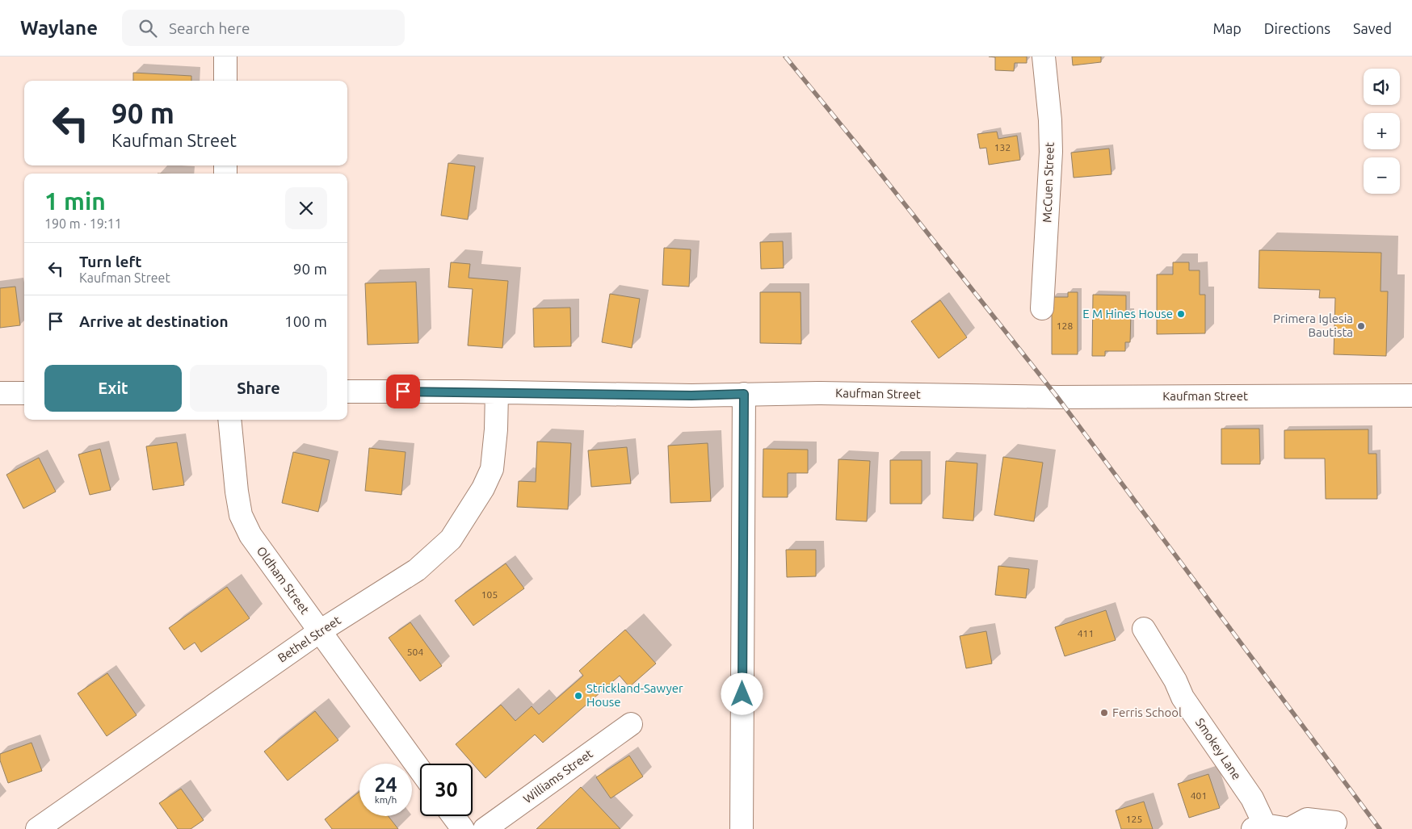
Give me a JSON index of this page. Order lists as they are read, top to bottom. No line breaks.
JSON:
{"streets":{"street":["McCuen Street","Kaufman Street","Oldham Street","Bethel Street","Smokey Lane","Williams Street"]},"crossings":[["Kaufman Street","Bethel Street"],["Oldham Street","Bethel Street"]],"places":["E M Hines House","Primera Iglesia Bautista","Strickland-Sawyer House","Ferris School"],"house_numbers":["132","128","105","411","504","401","125"],"page":{"header":"Waylane","search":"Search here","nav":["Map","Directions","Saved"],"map_buttons":["+","−"],"turn":["90 m","Kaufman Street"],"heading":["1 min","190 m · 19:11"],"list":[{"name":"Turn left","note":"Kaufman Street","value":"90 m"},{"name":"Arrive at destination","value":"100 m"}],"buttons":["Exit","Share"],"speed":"24 km/h","limit":"30"}}
